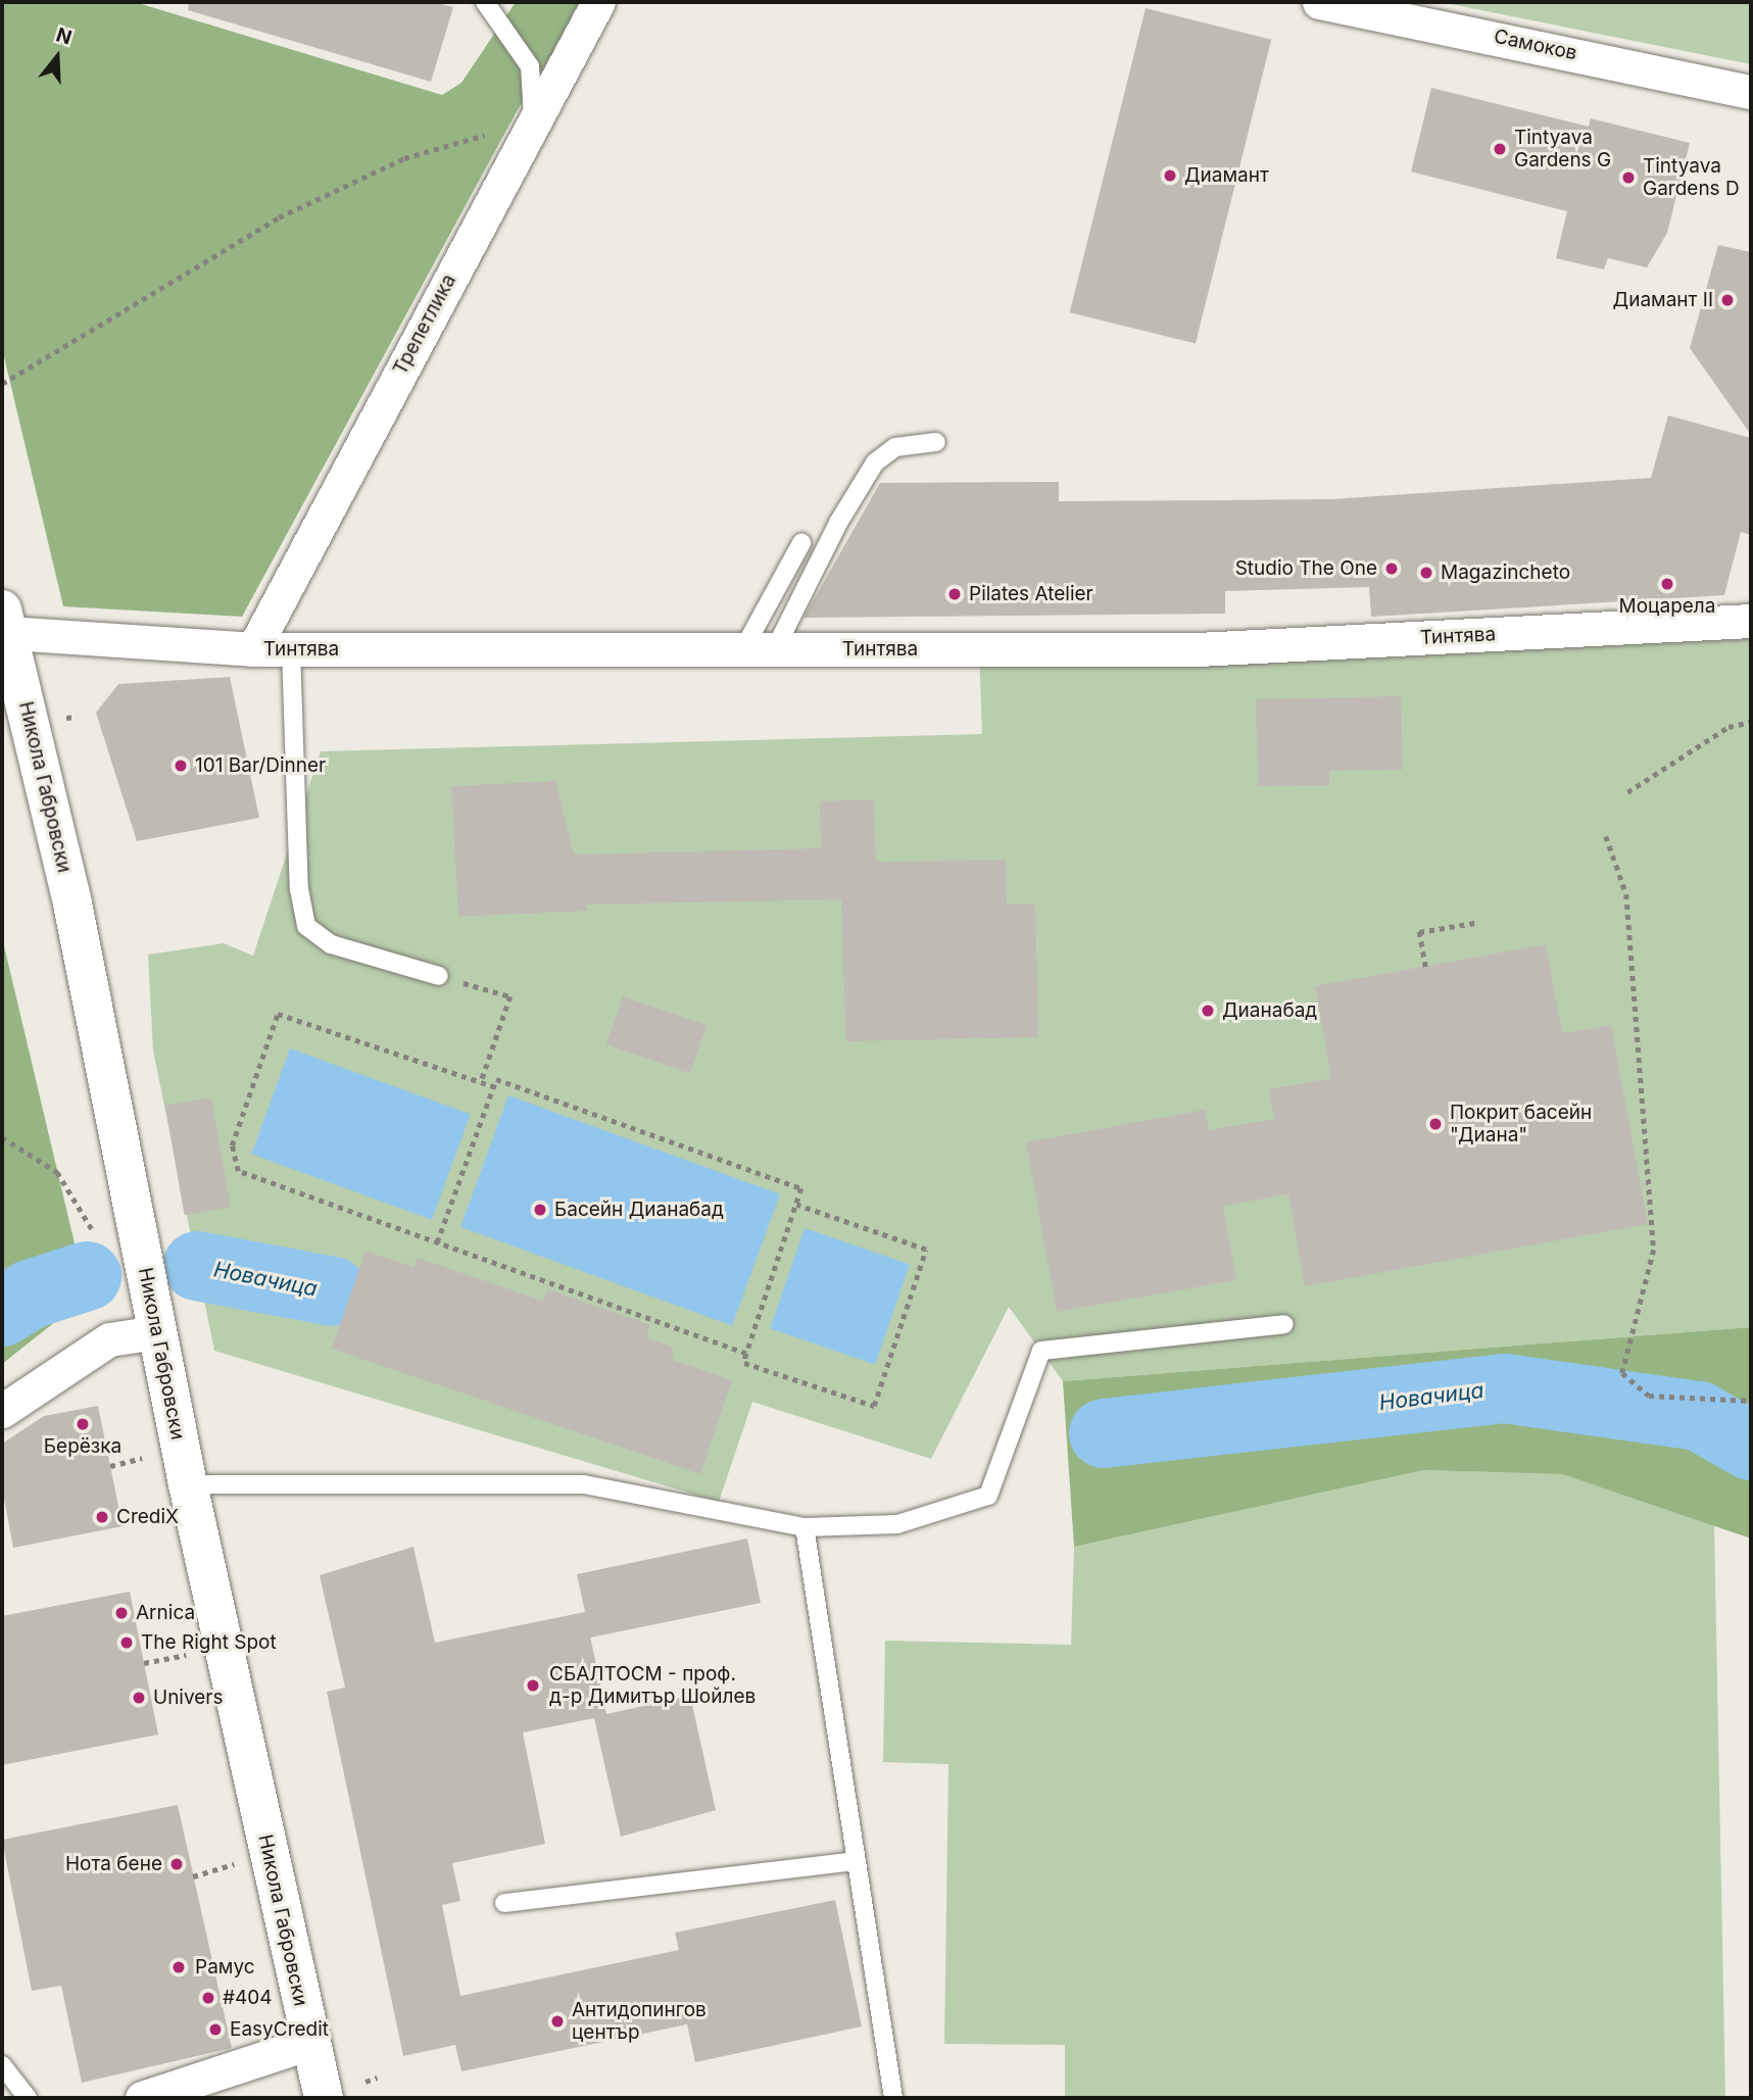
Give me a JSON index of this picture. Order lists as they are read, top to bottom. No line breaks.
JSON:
{"streets":{"street":["Самоков","Трепетлика","Тинтява","Никола Габровски"]},"crossings":[["Трепетлика","Тинтява"],["Тинтява","Никола Габровски"]],"water":["Новачица"],"places":["Tintyava Gardens G","Диамант","Tintyava Gardens D","Диамант II","Studio The One","Magazincheto","Моцарела","Pilates Atelier","101 Bar/Dinner","Дианабад","Покрит басейн \"Диана\"","Басейн Дианабад","Берёзка","CrediX","Arnica","The Right Spot","СБАЛТОСМ - проф. д-р Димитър Шойлев","Univers","Нота бене","Рамус","#404","Антидопингов център","EasyCredit"],"north":"top"}
